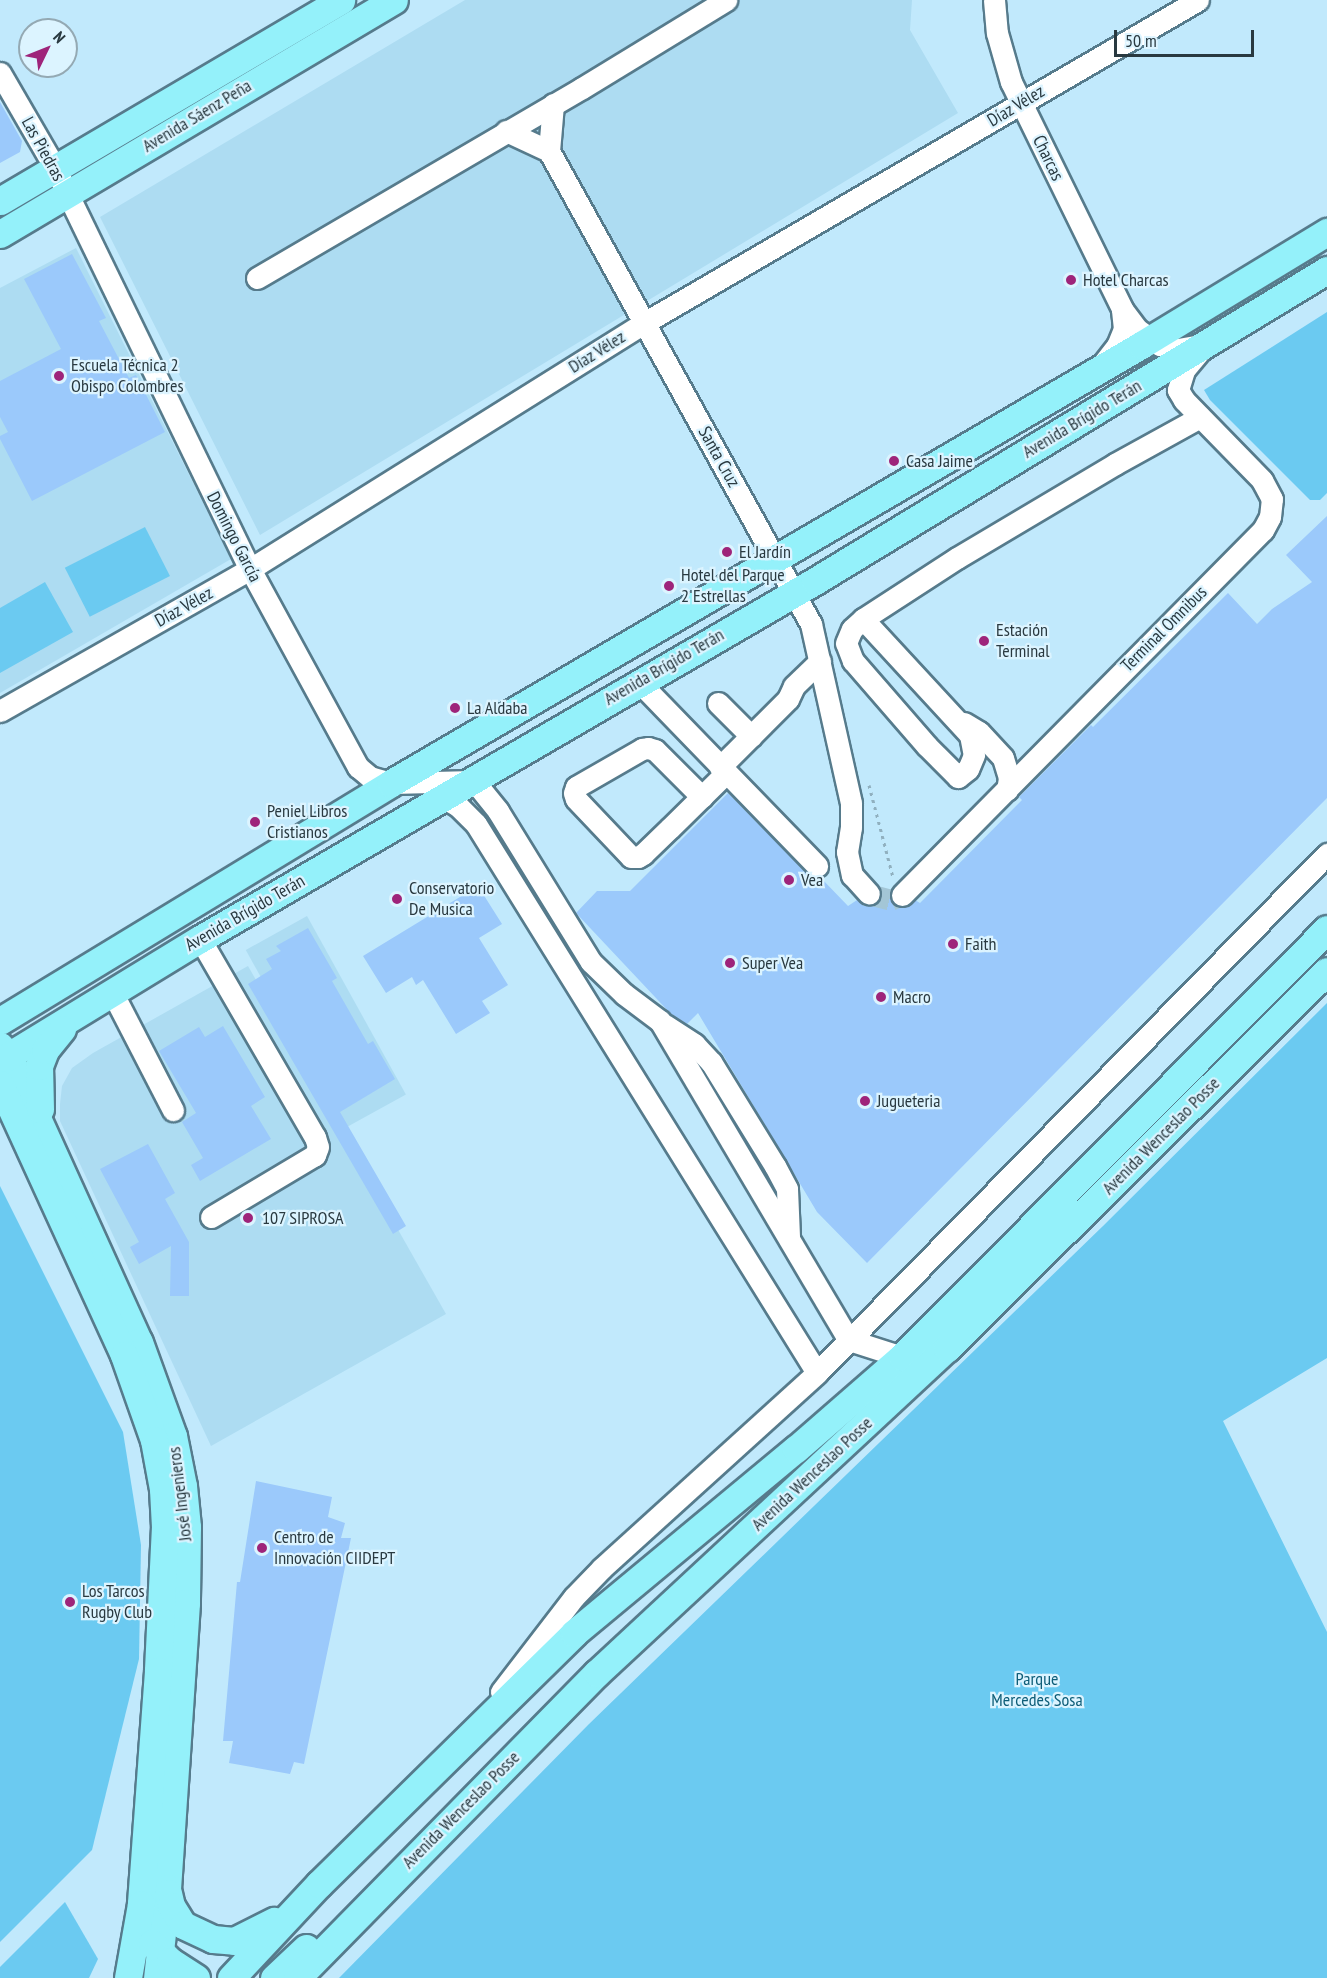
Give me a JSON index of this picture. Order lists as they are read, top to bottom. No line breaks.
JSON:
{"streets":{"main road":["Avenida Sáenz Peña","Avenida Brígido Terán","Avenida Wenceslao Posse","José Ingenieros"],"street":["Díaz Vélez","Las Piedras","Charcas","Santa Cruz","Domingo García","Terminal Omnibus"]},"crossings":[["Díaz Vélez","Charcas"],["Díaz Vélez","Santa Cruz"],["Díaz Vélez","Domingo García"],["Avenida Sáenz Peña","Las Piedras"],["Avenida Sáenz Peña","Domingo García"],["Las Piedras","Domingo García"],["Charcas","Avenida Brígido Terán"],["Charcas","Terminal Omnibus"],["Avenida Brígido Terán","Santa Cruz"],["Avenida Brígido Terán","Domingo García"],["Avenida Brígido Terán","Terminal Omnibus"],["Avenida Brígido Terán","José Ingenieros"]],"parks":["Parque Mercedes Sosa"],"places":["Hotel Charcas","Escuela Técnica 2 Obispo Colombres","Casa Jaime","El Jardín","Hotel del Parque 2 Estrellas","Estación Terminal","La Aldaba","Peniel Libros Cristianos","Vea","Conservatorio De Musica","Faith","Super Vea","Macro","Jugueteria","107 SIPROSA","Centro de Innovación CIIDEPT","Los Tarcos Rugby Club"],"scale_bar":"50 m","north":"top right"}
